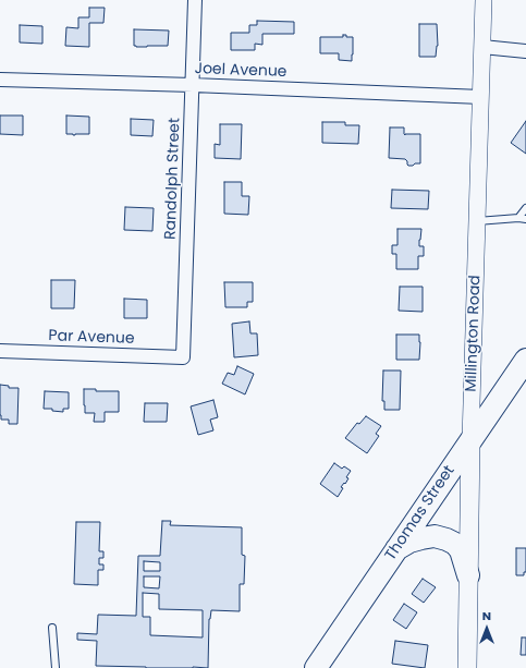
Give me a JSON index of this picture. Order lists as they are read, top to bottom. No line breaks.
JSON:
{"streets":{"highway":["Thomas Street"],"main road":["Millington Road"],"street":["Joel Avenue","Randolph Street","Par Avenue"]},"crossings":[["Joel Avenue","Randolph Street"],["Joel Avenue","Millington Road"],["Randolph Street","Par Avenue"],["Millington Road","Thomas Street"]],"north":"top"}
